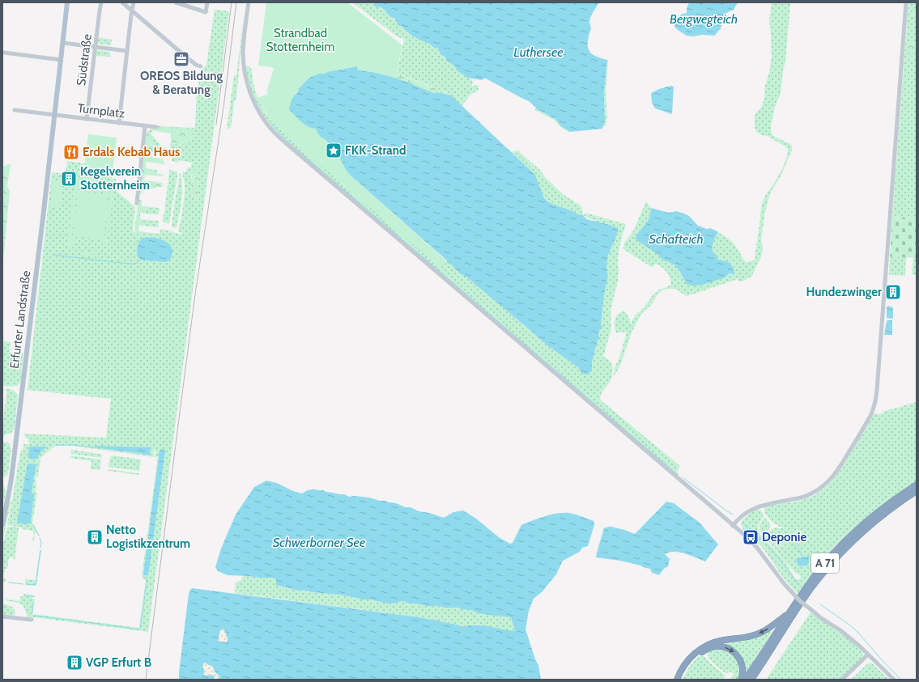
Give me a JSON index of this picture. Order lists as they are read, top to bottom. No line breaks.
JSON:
{"streets":{"highway":["A 71"],"main road":["Erfurter Landstraße"],"street":["Südstraße","Turnplatz"]},"crossings":[["Südstraße","Turnplatz"],["Turnplatz","Erfurter Landstraße"]],"water":["Bergwegteich","Luthersee","Schafteich","Schwerborner See"],"parks":["Strandbad Stotternheim"],"places":{"office":["OREOS Bildung & Beratung"],"place":["FKK-Strand"],"restaurant":["Erdals Kebab Haus"],"building":["Kegelverein Stotternheim","Hundezwinger","Netto Logistikzentrum","VGP Erfurt B"],"bus stop":["Deponie"]}}
